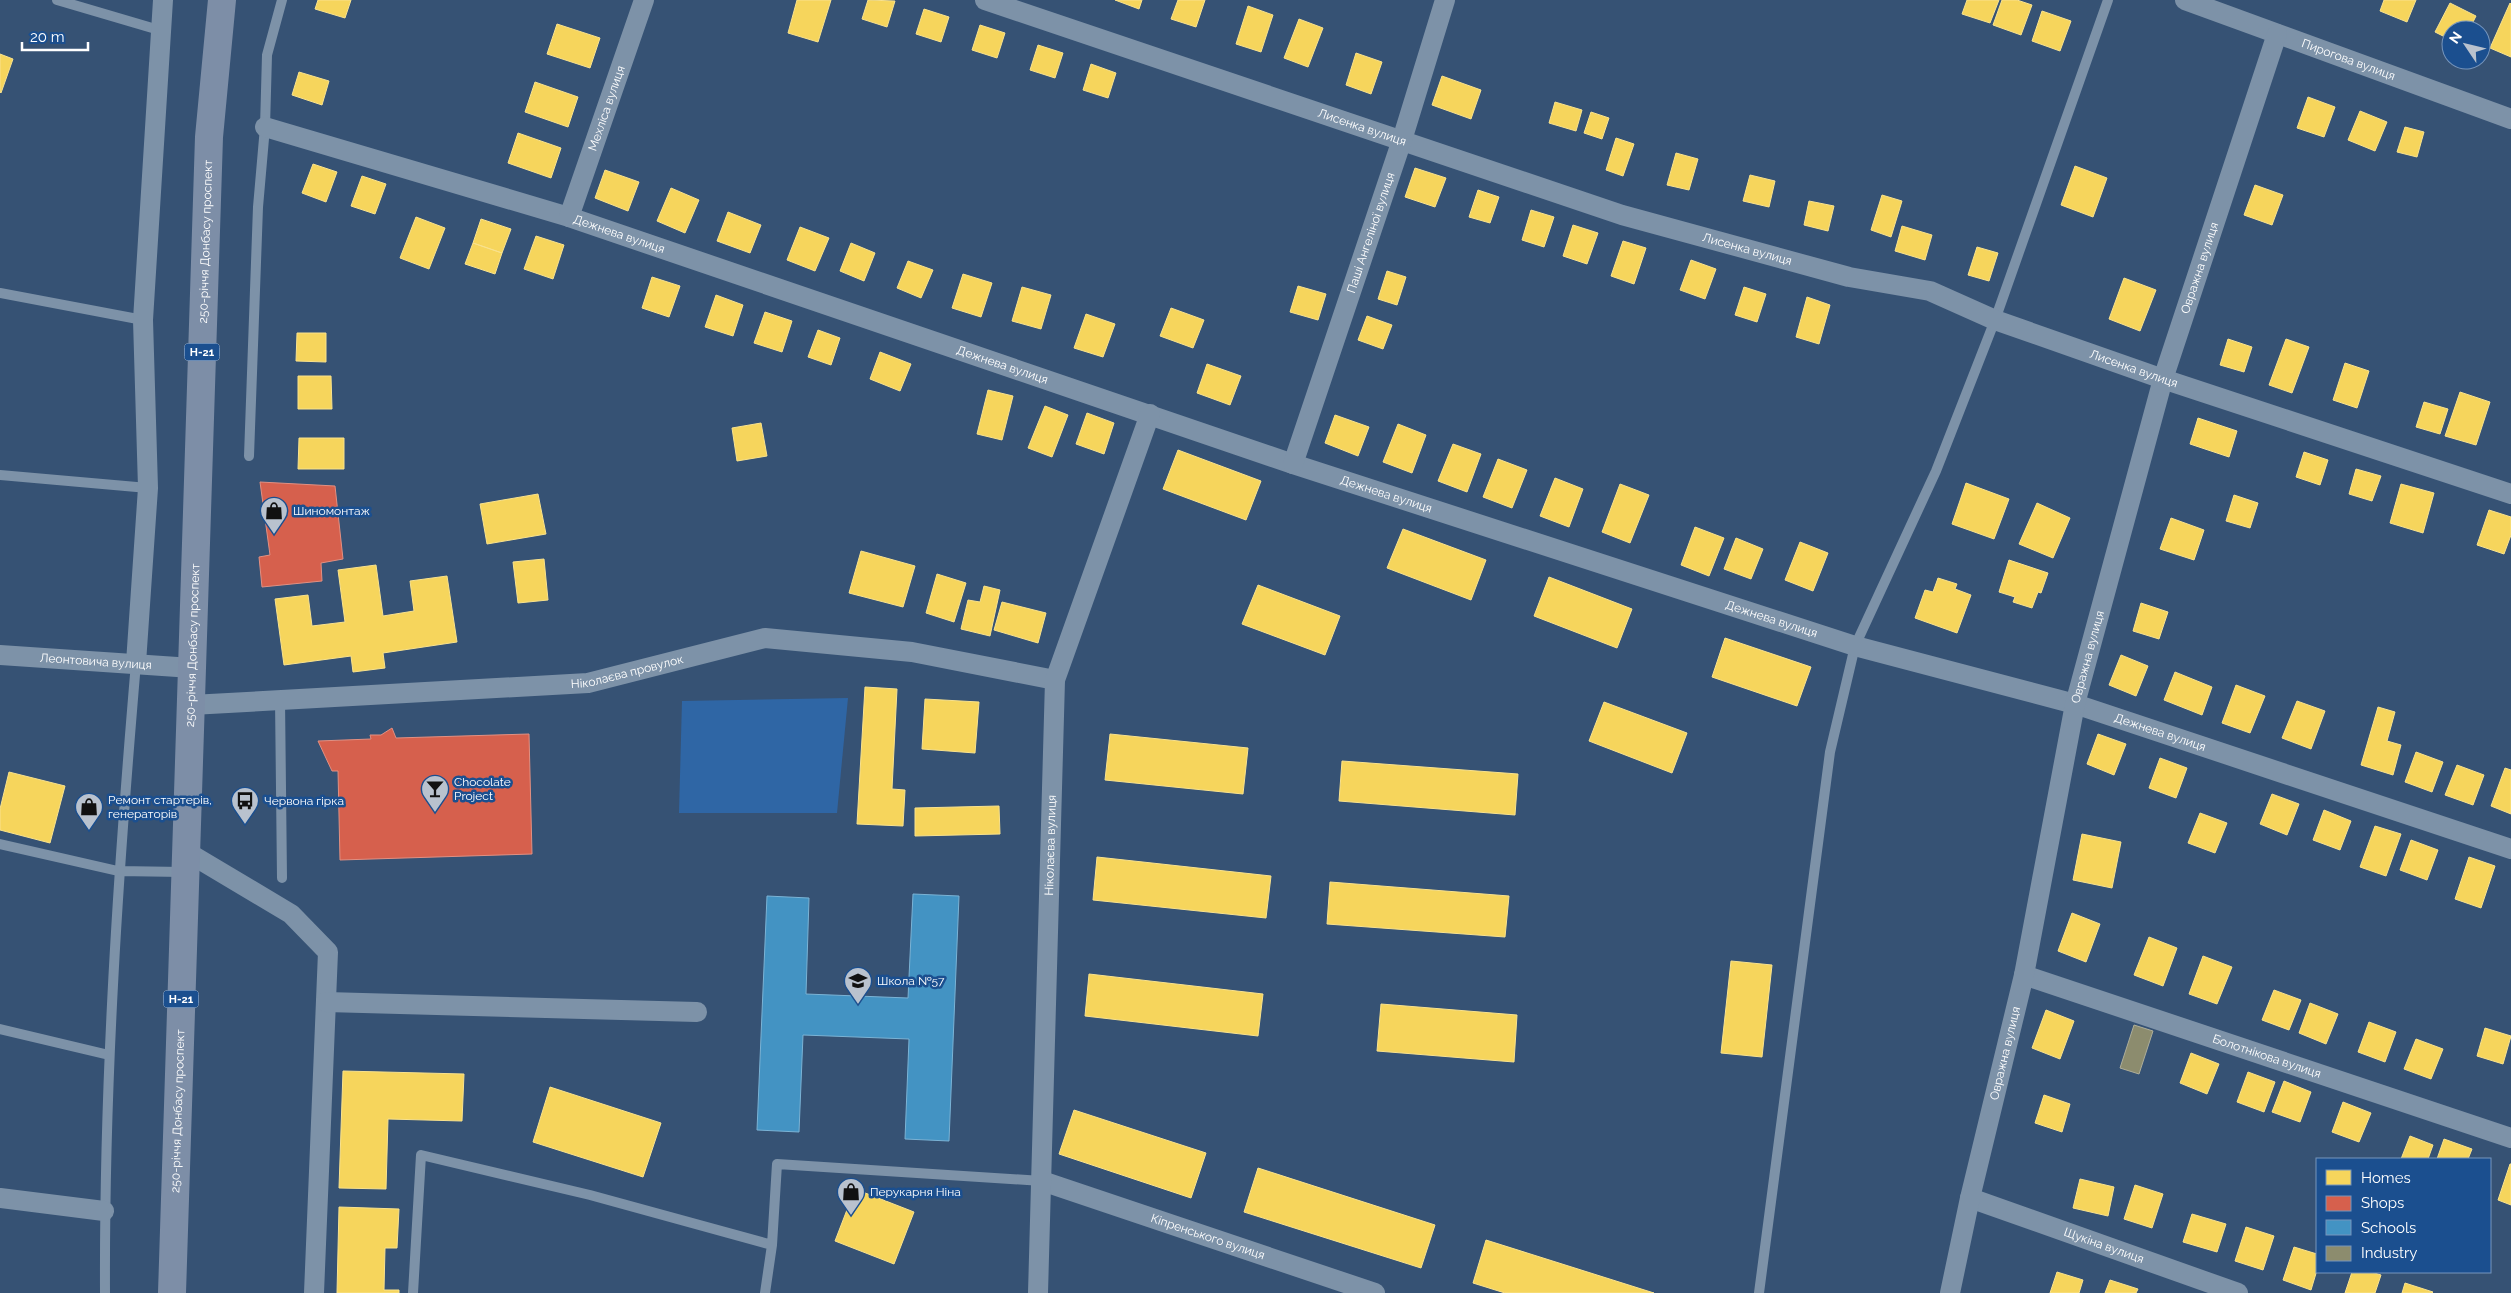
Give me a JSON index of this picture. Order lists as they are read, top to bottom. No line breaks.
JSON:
{"streets":{"main road":["250-річчя Донбасу проспект","Н-21"],"street":["Пирогова вулиця","Мехліса вулиця","Лисенка вулиця","Паші Ангеліної вулиця","Дежнева вулиця","Овражна вулиця","Леонтовича вулиця","Ніколаєва провулок","Ніколаєва вулиця","Болотнікова вулиця","Кіпренського вулиця","Щукіна вулиця"]},"crossings":[["Пирогова вулиця","Овражна вулиця"],["Мехліса вулиця","Дежнева вулиця"],["Лисенка вулиця","Паші Ангеліної вулиця"],["Лисенка вулиця","Овражна вулиця"],["Паші Ангеліної вулиця","Дежнева вулиця"],["Дежнева вулиця","Овражна вулиця"],["Дежнева вулиця","Ніколаєва вулиця"],["250-річчя Донбасу проспект","Леонтовича вулиця"],["250-річчя Донбасу проспект","Ніколаєва провулок"],["Овражна вулиця","Болотнікова вулиця"],["Овражна вулиця","Щукіна вулиця"],["Ніколаєва провулок","Ніколаєва вулиця"],["Ніколаєва вулиця","Кіпренського вулиця"]],"places":{"shop":["Шиномонтаж","Ремонт стартерів, генераторів","Перукарня Ніна"],"bar":["Chocolate Project"],"bus stop":["Червона гірка"],"school or university":["Школа №57"]},"legend":["Homes","Shops","Schools","Industry"],"scale_bar":"20 m","north":"top left"}
